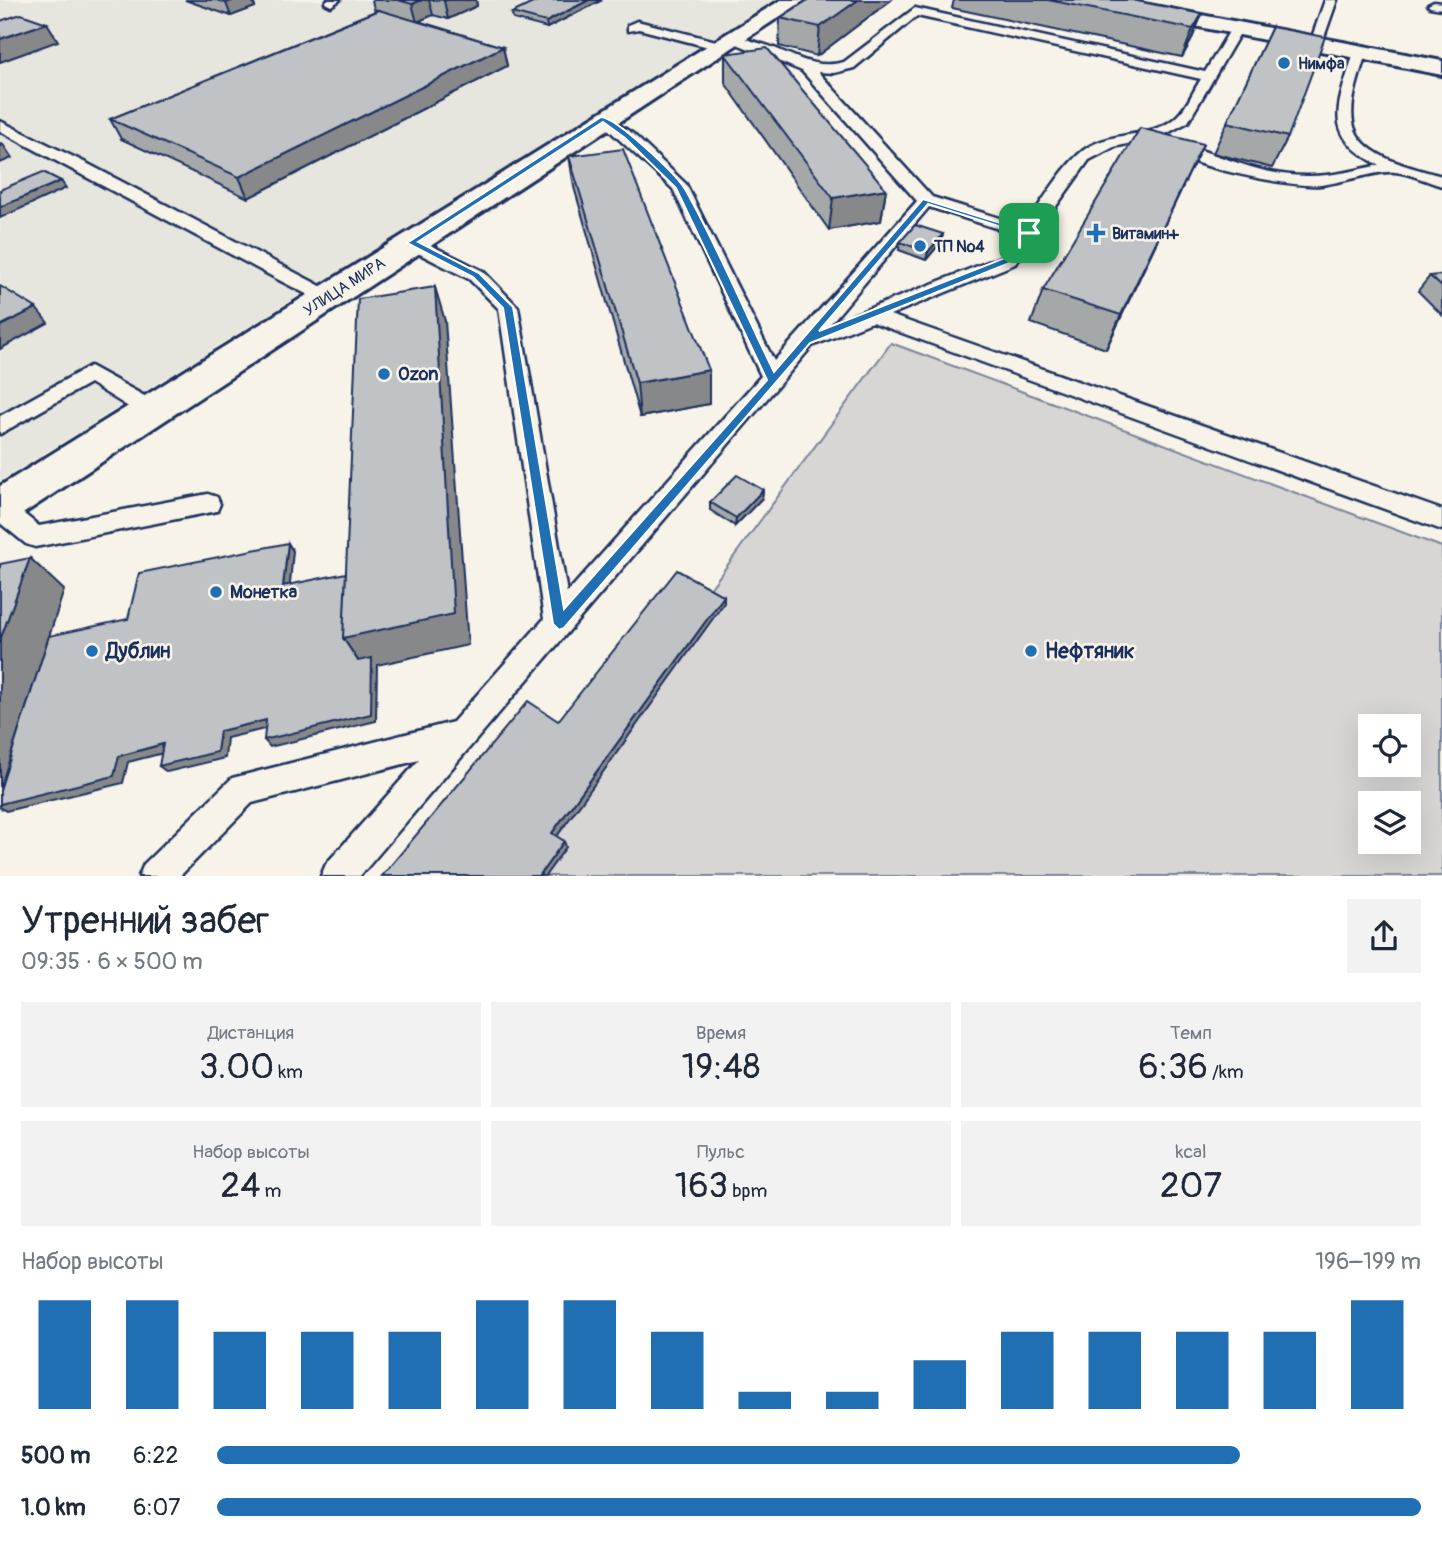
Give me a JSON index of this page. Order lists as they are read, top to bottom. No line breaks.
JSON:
{"streets":{"main road":["УЛИЦА МИРА"]},"places":{"other":["Нимфа","ТП №4","Ozon","Монетка","Дублин","Нефтяник"],"health":["Витамин+"]},"page":{"heading":["Утренний забег","09:35 · 6 × 500 m"],"stats":[["Дистанция","3.00 km"],["Время","19:48"],["Темп","6:36 /km"],["Набор высоты","24 m"],["Пульс","163 bpm"],["kcal","207"]],"chart":["Набор высоты","196–199 m"],"list":[{"name":"500 m","note":"6:22"},{"name":"1.0 km","note":"6:07"}]}}
